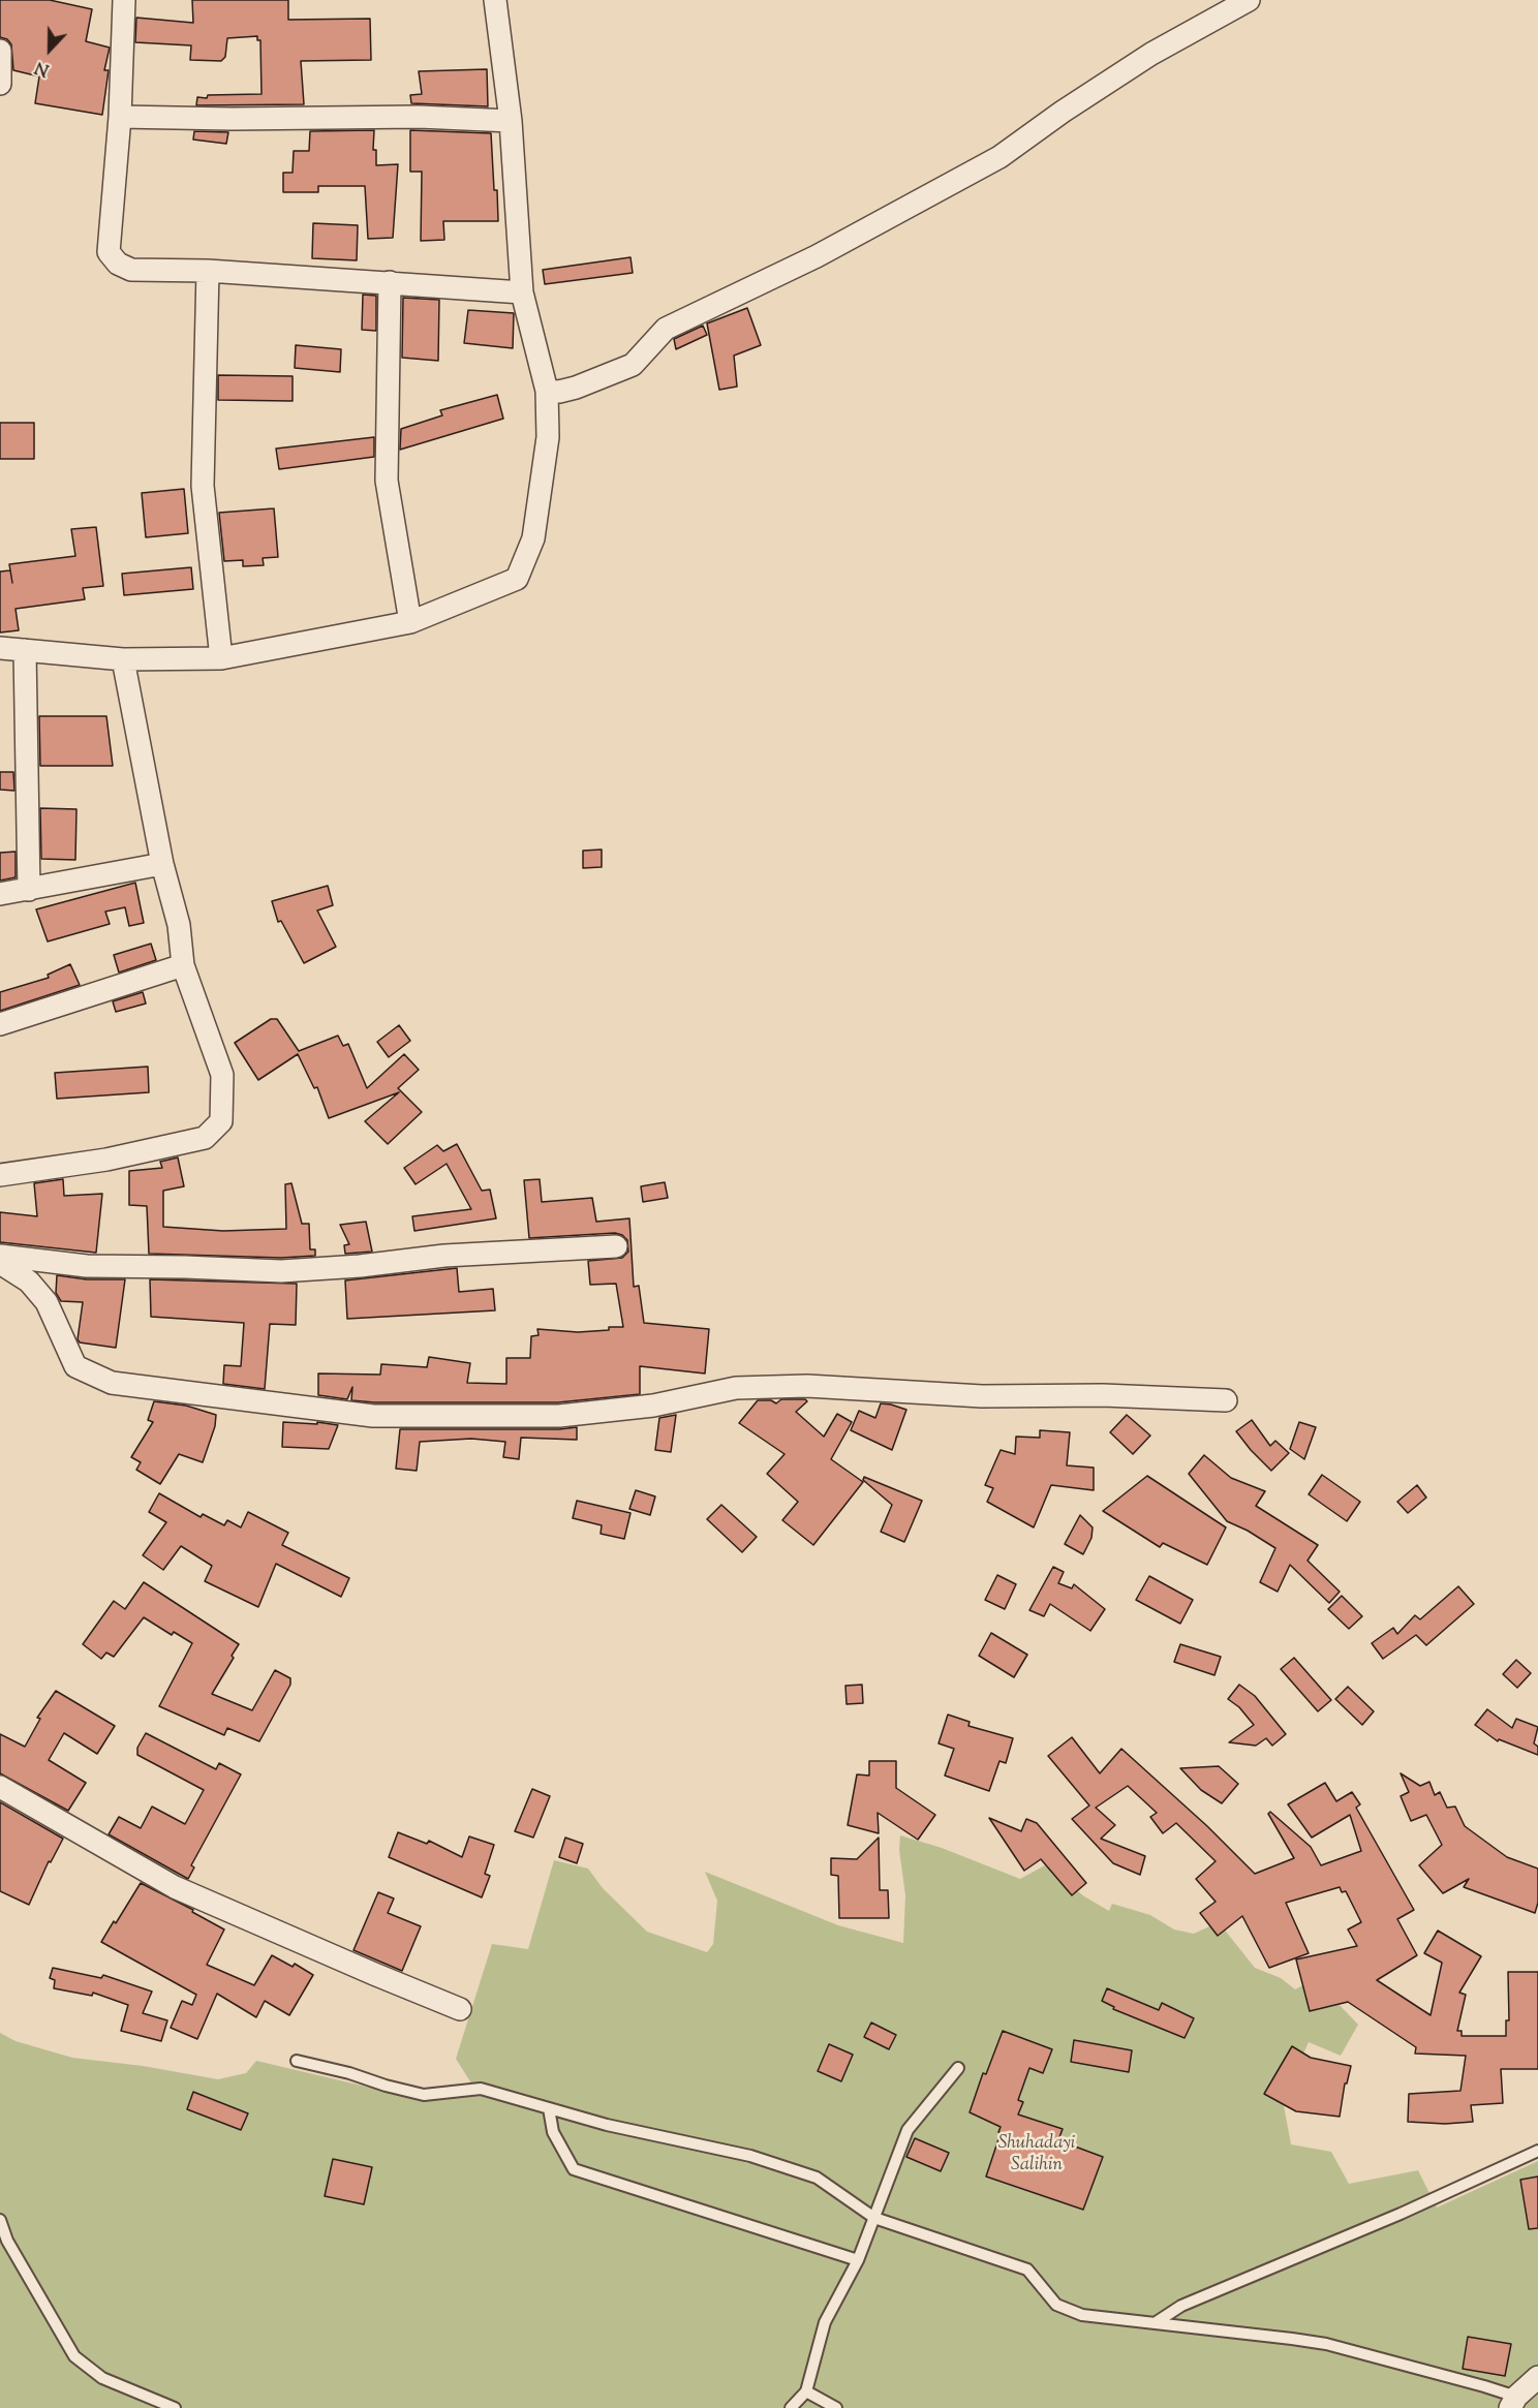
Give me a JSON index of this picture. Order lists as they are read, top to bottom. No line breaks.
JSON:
{"parks":["Shuhadayi Salihin"],"north":"bottom"}
